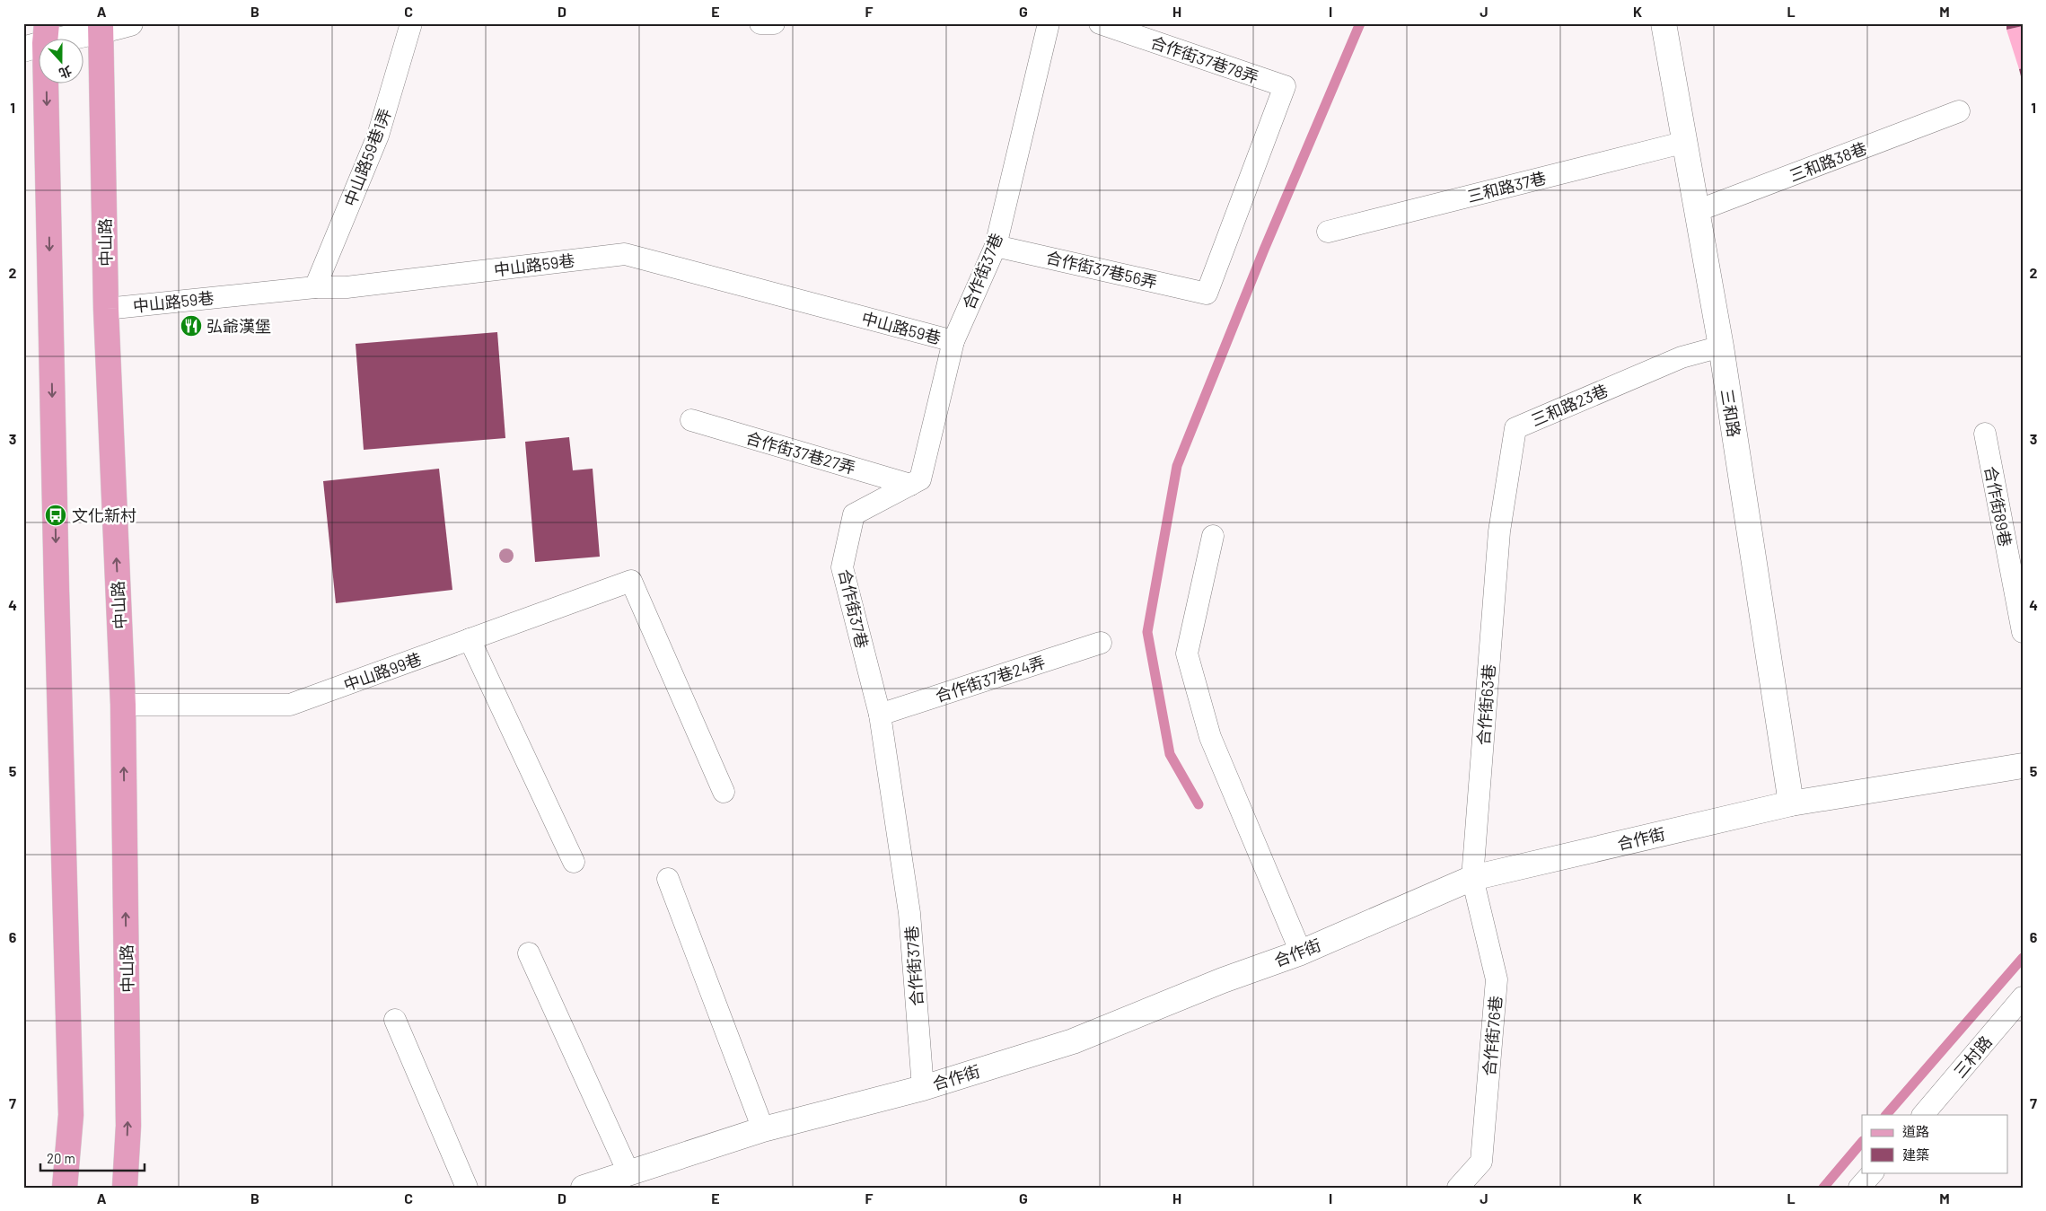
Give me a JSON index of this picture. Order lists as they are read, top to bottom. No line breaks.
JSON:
{"streets":{"main road":["中山路"],"street":["三和路","合作街"],"lane":["合作街37巷78弄","中山路59巷1弄","三和路38巷","三和路37巷","中山路59巷","合作街37巷56弄","合作街37巷","三和路23巷","合作街37巷27弄","合作街89巷","中山路99巷","合作街37巷24弄","合作街63巷","合作街76巷","三村路"]},"crossings":[["合作街37巷78弄","合作街37巷56弄"],["中山路59巷1弄","中山路59巷"],["三和路38巷","三和路"],["三和路37巷","三和路"],["中山路","中山路59巷"],["中山路","中山路99巷"],["中山路59巷","合作街37巷"],["合作街37巷56弄","合作街37巷"],["合作街37巷","合作街37巷27弄"],["合作街37巷","合作街37巷24弄"],["合作街37巷","合作街"],["三和路23巷","三和路"],["三和路23巷","合作街63巷"],["三和路","合作街"],["合作街63巷","合作街"],["合作街63巷","合作街76巷"],["合作街","合作街76巷"]],"places":{"restaurant":["弘爺漢堡"],"bus stop":["文化新村"]},"legend":["道路","建築"],"scale_bar":"20 m","north":"bottom","grid":{"columns":["A","B","C","D","E","F","G","H","I","J","K","L","M"],"rows":["1","2","3","4","5","6","7"]}}
